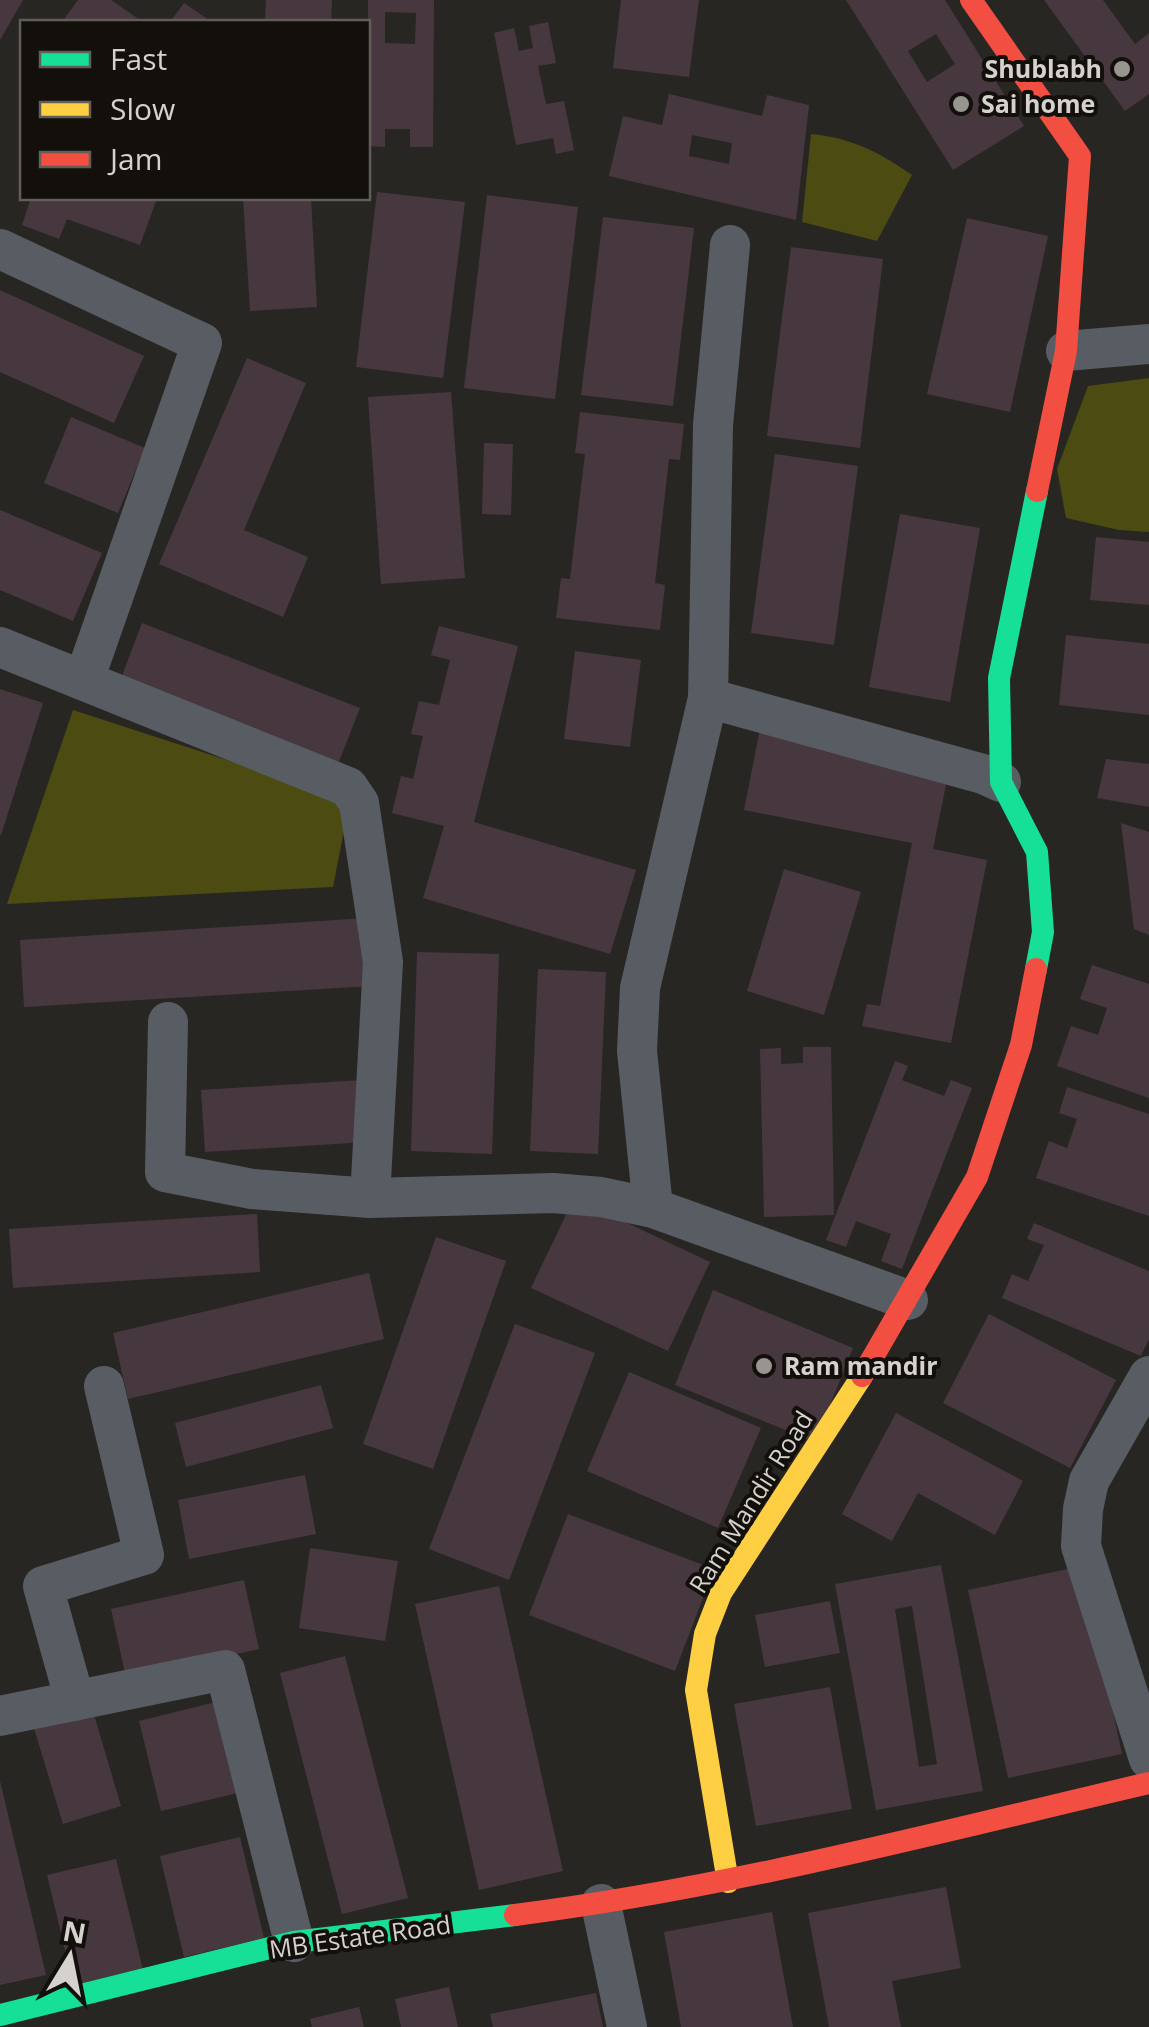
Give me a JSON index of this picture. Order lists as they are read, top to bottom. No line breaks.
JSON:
{"streets":{"street":["Ram Mandir Road","MB Estate Road"]},"crossings":[["Ram Mandir Road","MB Estate Road"]],"places":["Shublabh","Sai home","Ram mandir"],"legend":["Fast","Slow","Jam"],"north":"top"}
